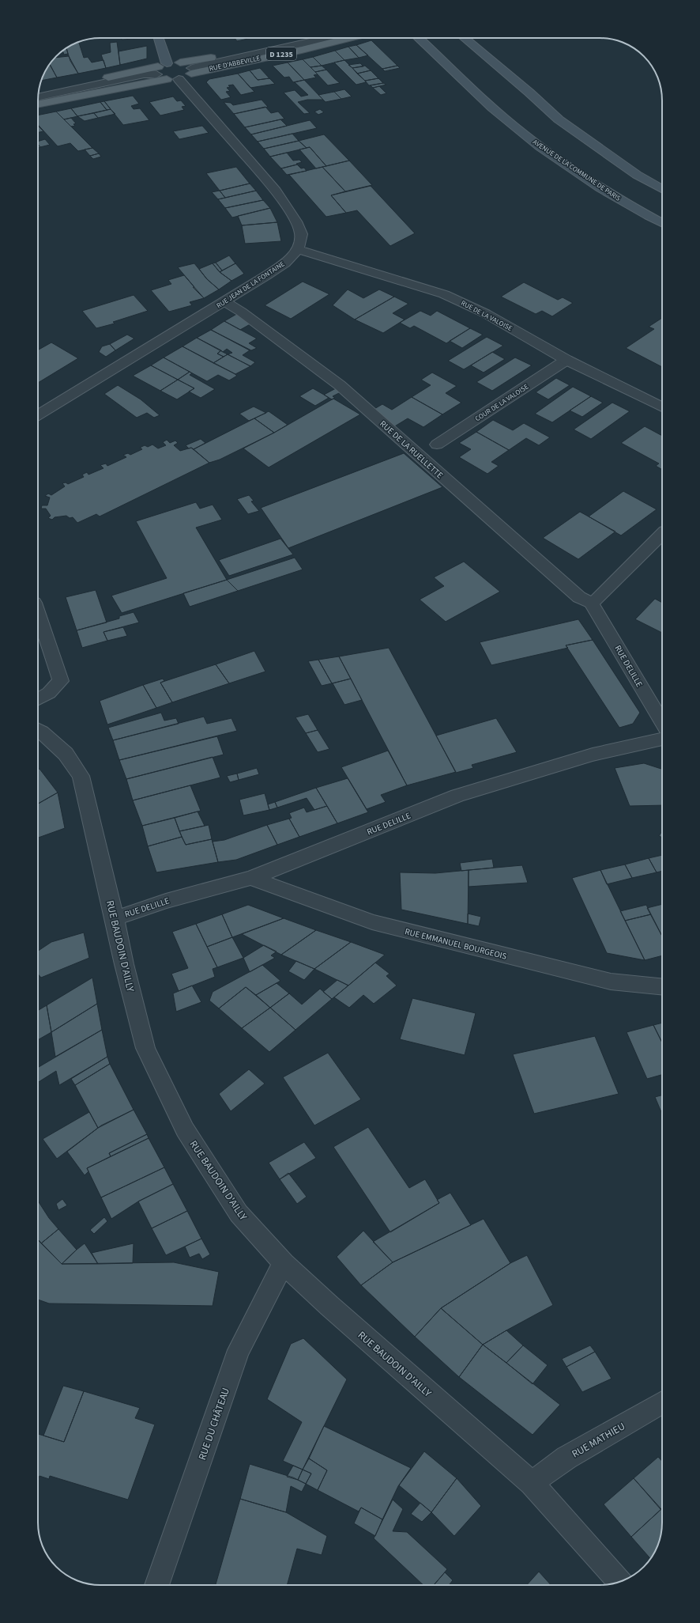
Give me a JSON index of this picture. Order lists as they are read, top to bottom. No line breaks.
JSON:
{"streets":{"main road":["D 1235","RUE D'ABBEVILLE"],"street":["AVENUE DE LA COMMUNE DE PARIS","RUE JEAN DE LA FONTAINE","RUE DE LA VALOISE","COUR DE LA VALOISE","RUE DE LA RUELLETTE","RUE DELILLE","RUE EMMANUEL BOURGEOIS","RUE BAUDOIN D'AILLY","RUE DU CHÂTEAU","RUE MATHIEU"]},"crossings":[["RUE JEAN DE LA FONTAINE","RUE DE LA VALOISE"],["RUE JEAN DE LA FONTAINE","RUE DE LA RUELLETTE"],["RUE DE LA VALOISE","COUR DE LA VALOISE"],["RUE DE LA RUELLETTE","RUE DELILLE"],["RUE DELILLE","RUE EMMANUEL BOURGEOIS"],["RUE DELILLE","RUE BAUDOIN D'AILLY"],["RUE BAUDOIN D'AILLY","RUE DU CHÂTEAU"],["RUE BAUDOIN D'AILLY","RUE MATHIEU"]]}
